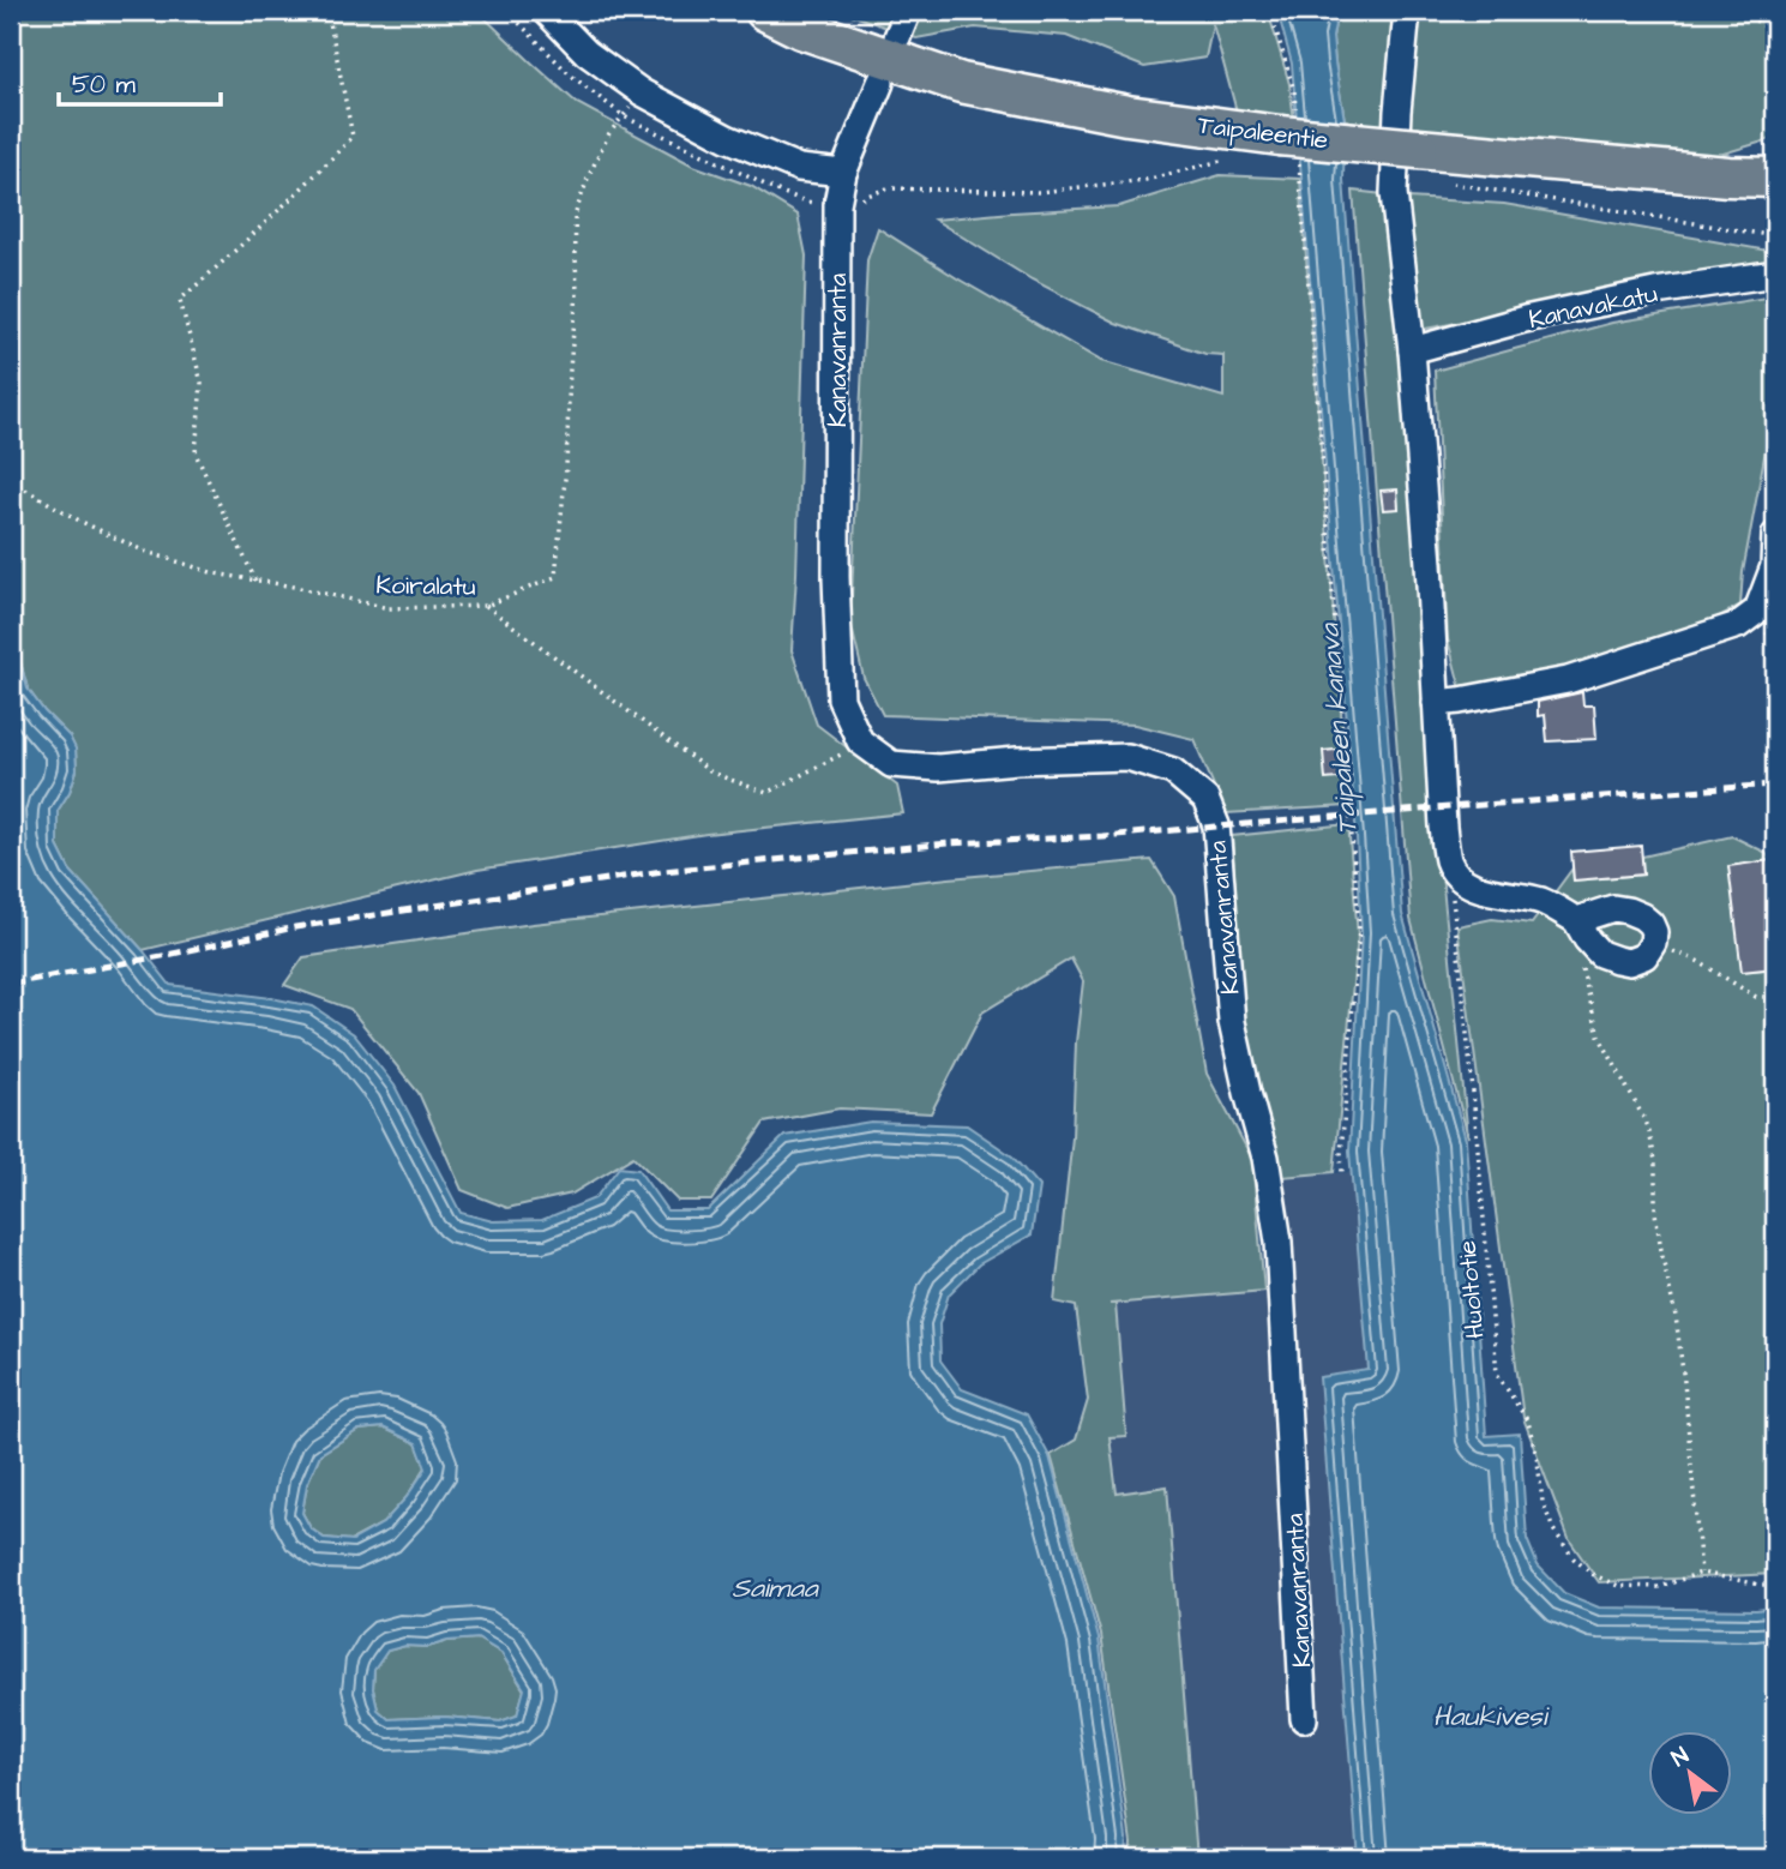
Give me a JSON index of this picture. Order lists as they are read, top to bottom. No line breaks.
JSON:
{"streets":{"highway":["Taipaleentie"],"street":["Kanavakatu","Kanavanranta"],"path":["Koiralatu","Huoltotie"]},"water":["Taipaleen kanava","Saimaa","Haukivesi"],"scale_bar":"50 m","north":"top left"}
